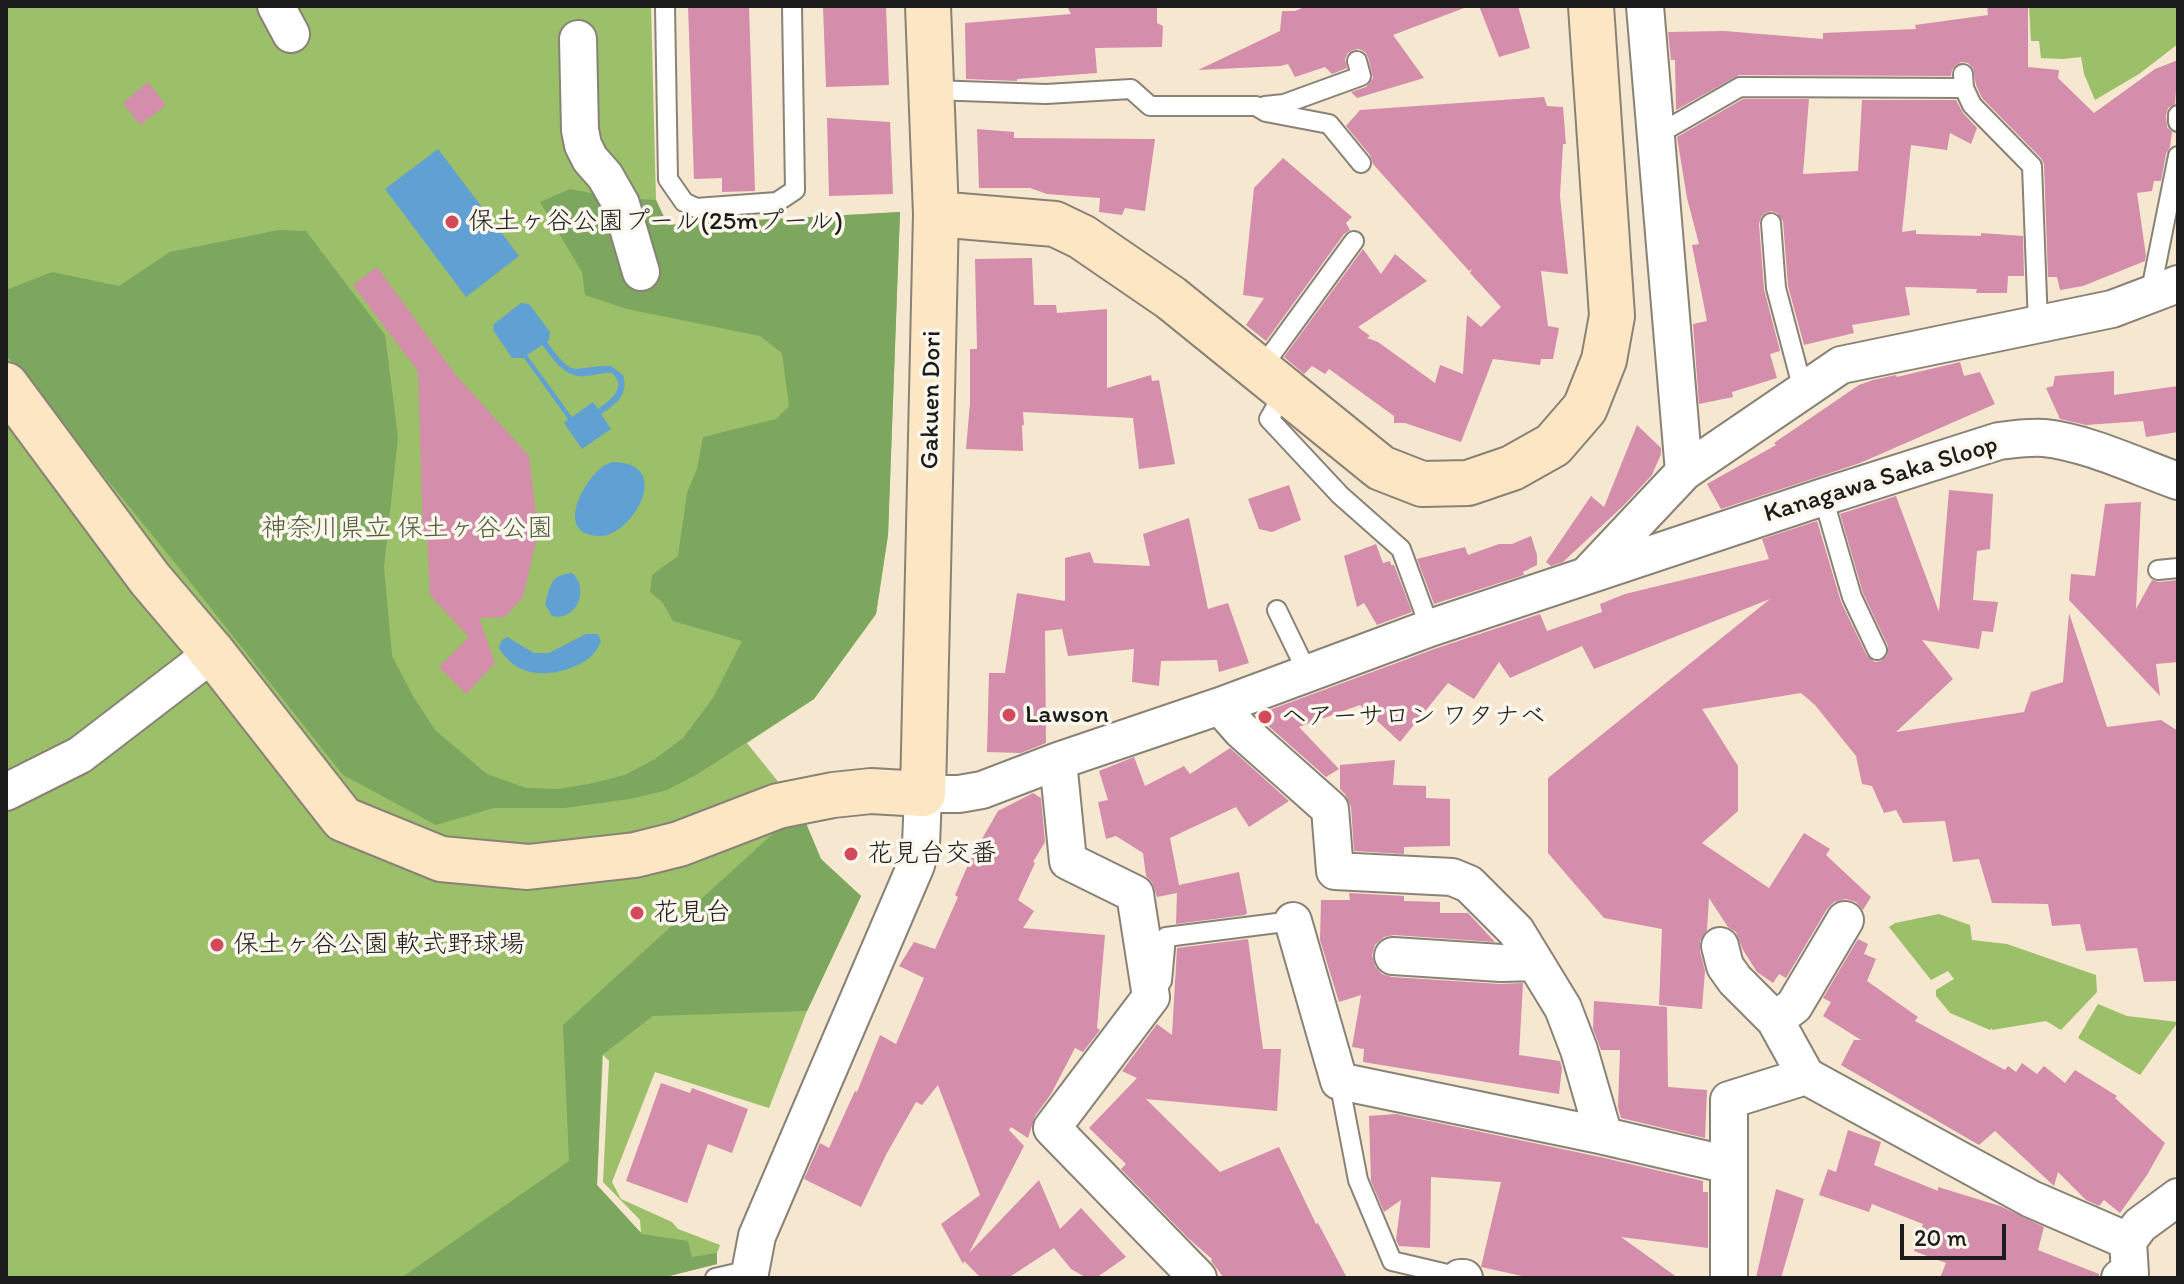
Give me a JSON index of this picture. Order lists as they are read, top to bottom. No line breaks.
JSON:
{"streets":{"street":["Gakuen Dori","Kanagawa Saka Sloop"]},"crossings":[["Gakuen Dori","Kanagawa Saka Sloop"]],"parks":["神奈川県立 保土ヶ谷公園"],"places":["保土ヶ谷公園プール(25mプール)","Lawson","ヘアーサロン ワタナベ","花見台交番","花見台","保土ヶ谷公園 軟式野球場"],"scale_bar":"20 m"}
